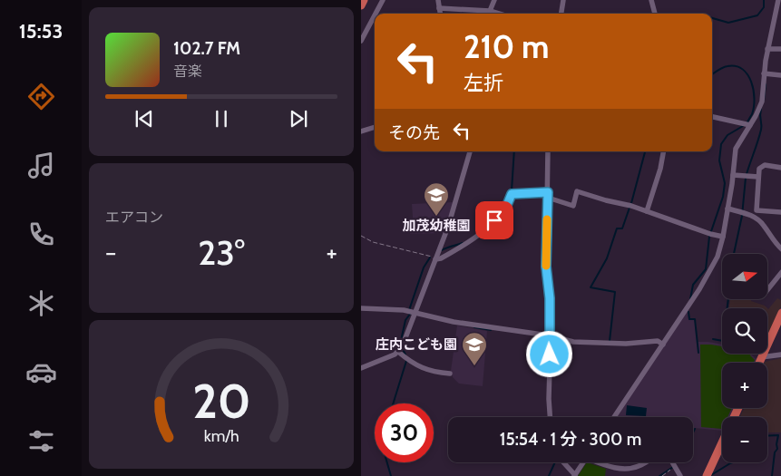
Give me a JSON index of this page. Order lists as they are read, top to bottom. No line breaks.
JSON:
{"places":{"school or university":["加茂幼稚園","庄内こども園"]},"north":"right","page":{"tabs":"15:53","turn":["210 m","左折"],"song":["102.7 FM","音楽"],"then":"その先","tile":"エアコン","heat":["−","23°","+"],"map_buttons":["+","−"],"limit":"30","trip":"15:54 · 1 分 · 300 m","gauge":["20","km/h"]}}
